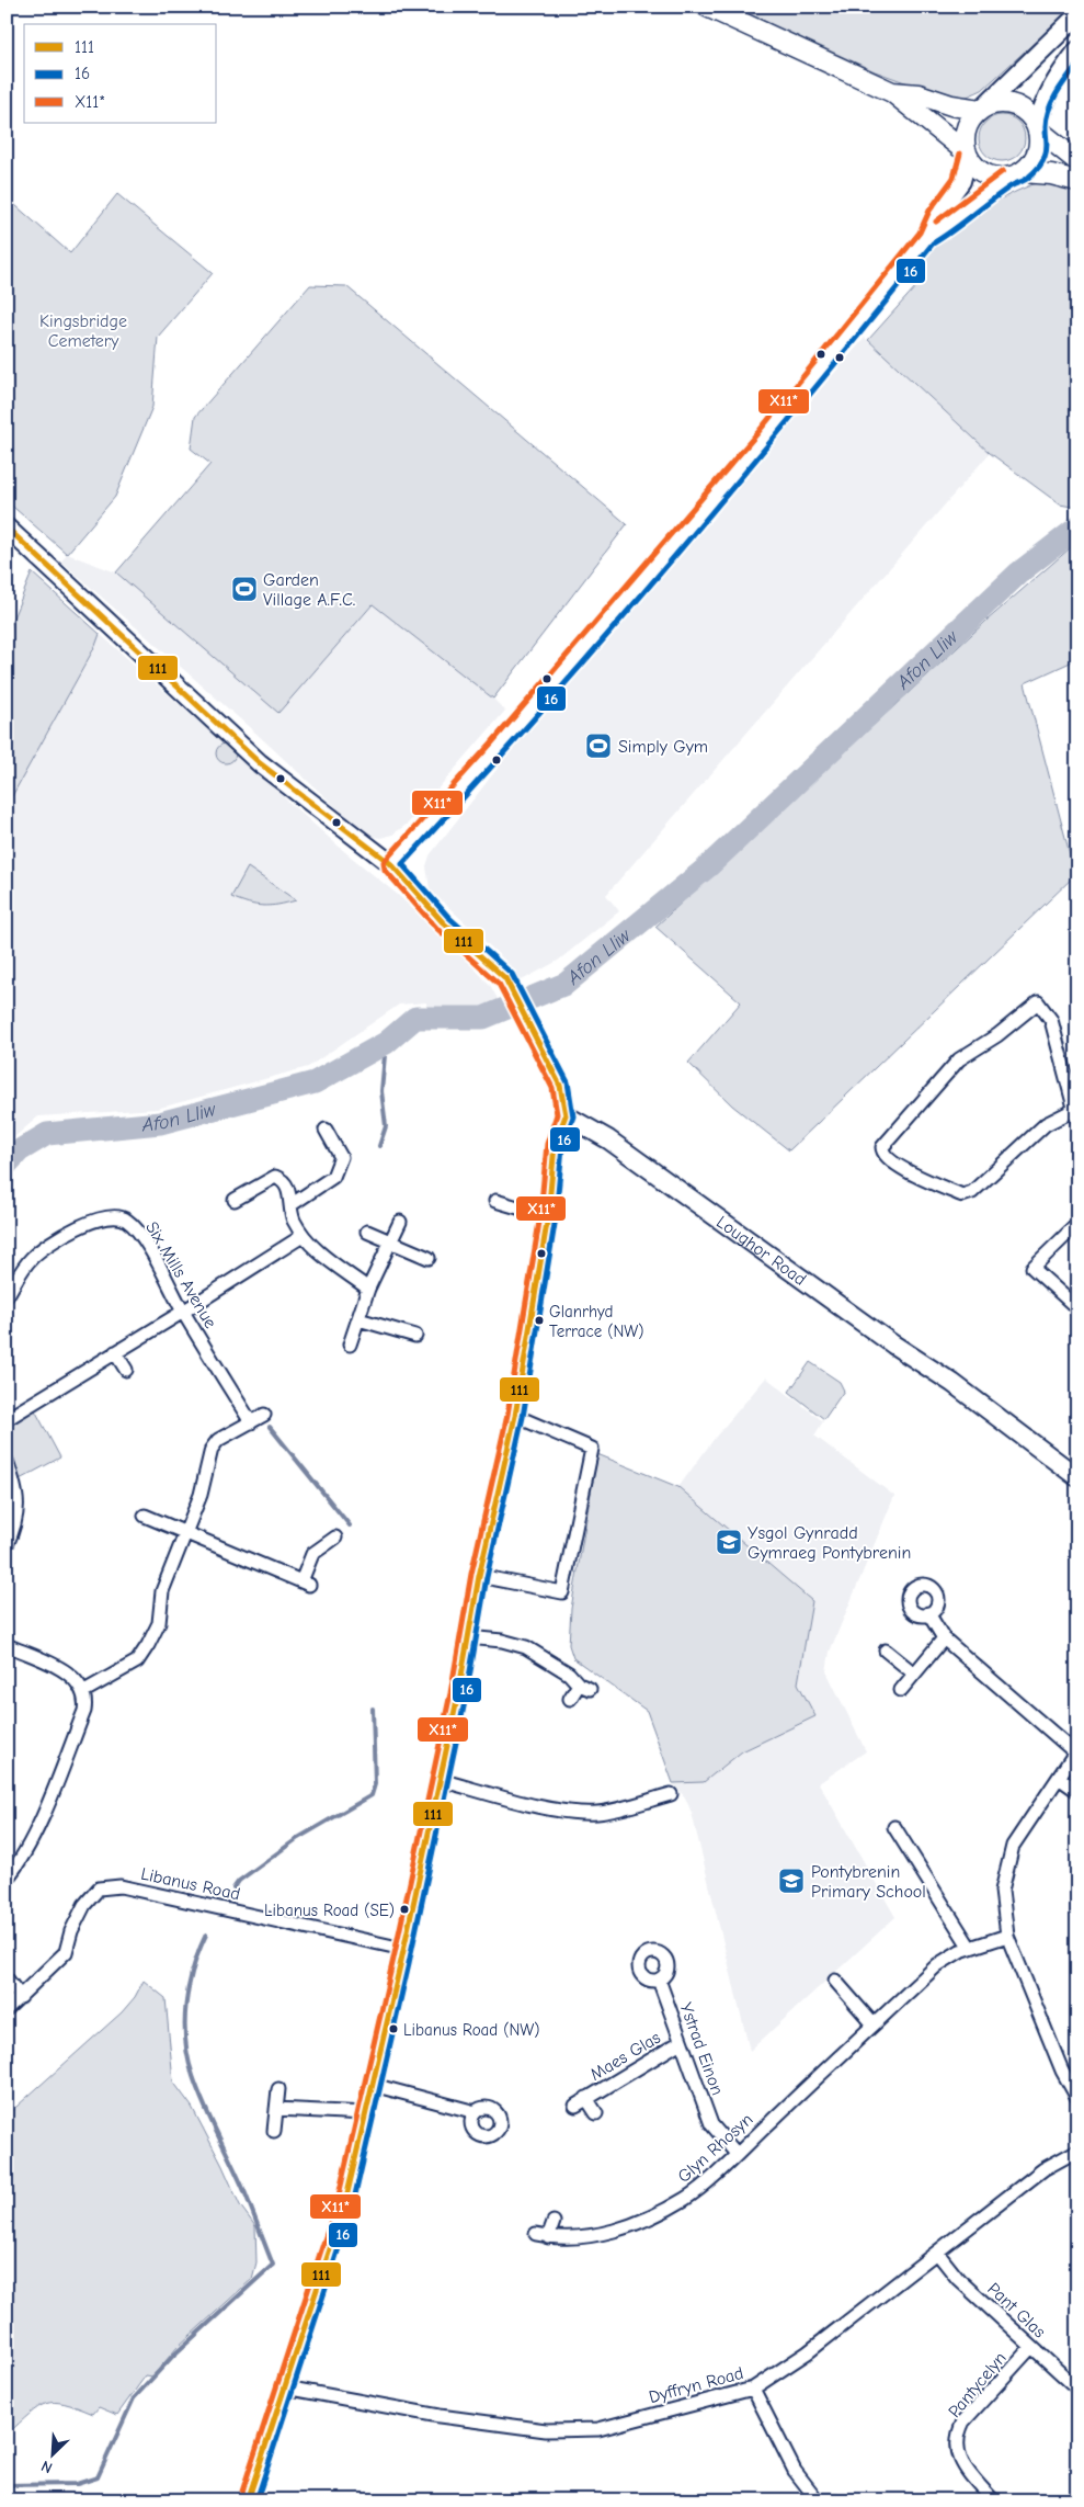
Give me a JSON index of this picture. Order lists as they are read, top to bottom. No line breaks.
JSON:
{"streets":{"main road":["Loughor Road"],"street":["Six Mills Avenue","Libanus Road","Ystrad Einon","Maes Glas","Glyn Rhosyn","Pant Glas","Dyffryn Road","Pantycelyn"]},"crossings":[["Ystrad Einon","Maes Glas"],["Ystrad Einon","Glyn Rhosyn"],["Pant Glas","Dyffryn Road"],["Pant Glas","Pantycelyn"]],"water":["Afon Lliw"],"parks":["Kingsbridge Cemetery"],"places":{"sports":["Garden Village A.F.C.","Simply Gym"],"other":["Glanrhyd Terrace (NW)","Libanus Road (SE)","Libanus Road (NW)"],"school or university":["Ysgol Gynradd Gymraeg Pontybrenin","Pontybrenin Primary School"]},"lines":["transit line 16","transit line X11*","transit line 111"],"legend":["111","16","X11*"],"north":"bottom left"}
